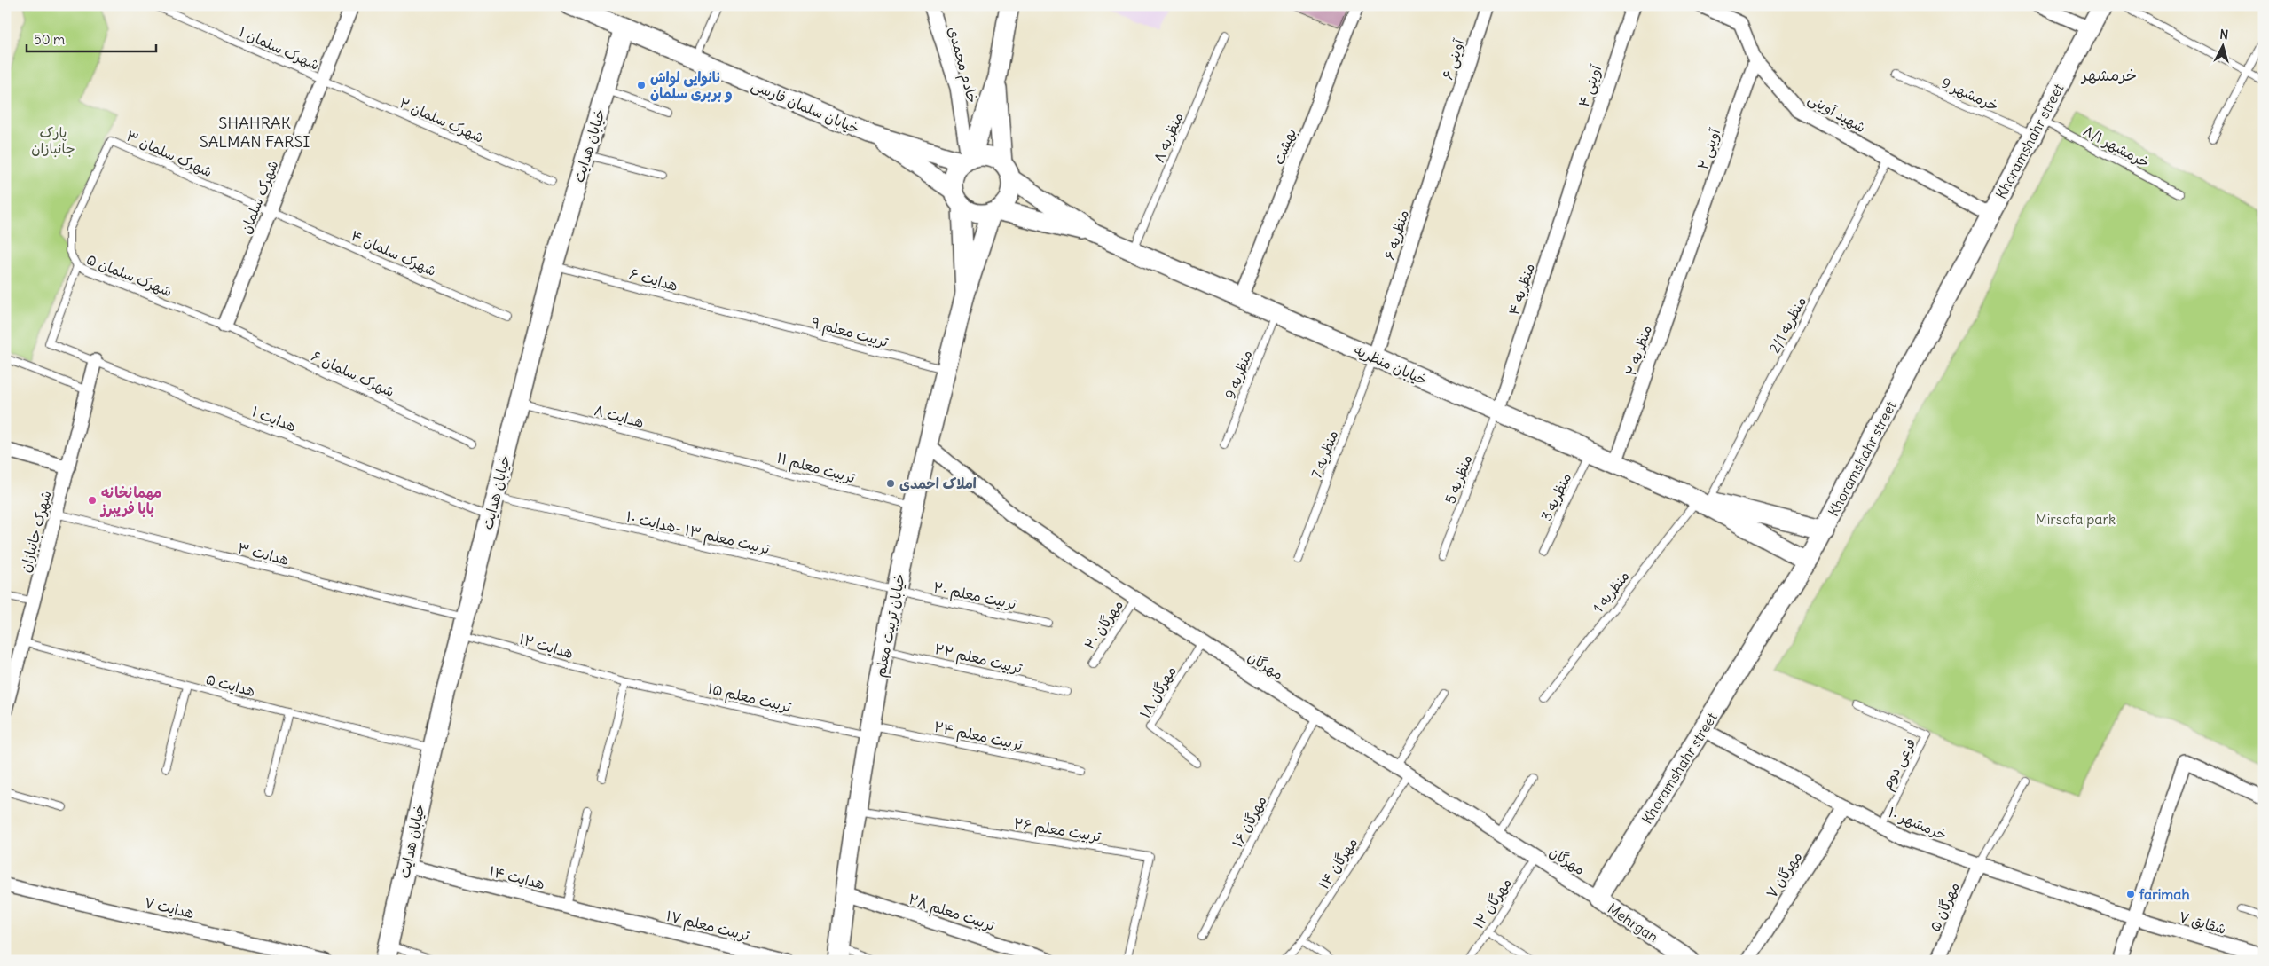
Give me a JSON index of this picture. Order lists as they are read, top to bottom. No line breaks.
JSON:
{"streets":{"street":["آوینی ۶","خادم محمدی","آوینی ۴","خیابان سلمان فارسی","شهید آوینی","Khoramshahr street","خیابان هدایت","بهشت","آوینی ۲","شهرک سلمان","منظریه ۶","منظریه ۴","منظریه ۲","خیابان منظریه","شهرک جانبازان","خیابان تربیت معلم","مهرگان","خرمشهر ۱۰","مهرگان ۷","هدایت ۱۴","مهرگان ۵","هدایت ۷","تربیت معلم ۲۸","Mehrgan","شقایق ۷","تربیت معلم ۱۷"],"lane":["شهرک سلمان ۱","خرمشهر 9","شهرک سلمان ۲","منظریه ۸","خرمشهر ۸/۱","شهرک سلمان ۳","شهرک سلمان ۴","شهرک سلمان ۵","هدایت ۶","منظریه 2/1","تربیت معلم ۹","شهرک سلمان ۶","منظریه 9","هدایت ۸","هدایت ۱","منظریه 7","تربیت معلم ۱۱","منظریه 5","منظریه 3","تربیت معلم ۱۳ -هدایت ۱۰","هدایت ۳","منظریه 1","تربیت معلم ۲۰","مهرگان ۲۰","هدایت ۱۲","تربیت معلم ۲۲","هدایت ۵","مهرگان ۱۸","تربیت معلم ۱۵","تربیت معلم ۲۴","فرعی دوم","مهرگان ۱۶","تربیت معلم ۲۶","مهرگان ۱۴","مهرگان ۱۲"]},"crossings":[["شهرک سلمان ۱","شهرک سلمان ۲"],["شهرک سلمان ۱","شهرک سلمان"],["آوینی ۶","منظریه ۶"],["آوینی ۴","منظریه ۴"],["خرمشهر 9","Khoramshahr street"],["خرمشهر 9","خرمشهر ۸/۱"],["خیابان سلمان فارسی","خیابان هدایت"],["شهید آوینی","Khoramshahr street"],["شهید آوینی","آوینی ۲"],["شهید آوینی","منظریه 2/1"],["شهرک سلمان ۲","شهرک سلمان"],["منظریه ۸","خیابان منظریه"],["Khoramshahr street","خرمشهر ۸/۱"],["Khoramshahr street","مهرگان"],["Khoramshahr street","خرمشهر ۱۰"],["Khoramshahr street","Mehrgan"],["خیابان هدایت","هدایت ۶"],["خیابان هدایت","هدایت ۸"],["خیابان هدایت","هدایت ۱"],["خیابان هدایت","تربیت معلم ۱۳ -هدایت ۱۰"],["خیابان هدایت","هدایت ۳"],["خیابان هدایت","هدایت ۱۲"],["خیابان هدایت","هدایت ۵"],["خیابان هدایت","هدایت ۱۴"],["بهشت","خیابان منظریه"],["آوینی ۲","منظریه ۲"],["شهرک سلمان ۳","شهرک سلمان"],["شهرک سلمان ۳","شهرک سلمان ۴"],["شهرک سلمان ۳","شهرک سلمان ۵"],["شهرک سلمان","شهرک سلمان ۴"],["شهرک سلمان","شهرک سلمان ۵"],["شهرک سلمان","شهرک سلمان ۶"],["منظریه ۶","خیابان منظریه"],["منظریه ۶","منظریه 7"],["شهرک سلمان ۵","شهرک سلمان ۶"],["شهرک سلمان ۵","هدایت ۱"],["هدایت ۶","تربیت معلم ۹"],["منظریه ۴","خیابان منظریه"],["منظریه ۴","منظریه 5"],["منظریه 2/1","خیابان منظریه"],["منظریه 2/1","منظریه 1"],["تربیت معلم ۹","خیابان تربیت معلم"],["منظریه ۲","خیابان منظریه"],["خیابان منظریه","منظریه 9"],["خیابان منظریه","منظریه 7"],["خیابان منظریه","منظریه 5"],["خیابان منظریه","منظریه 3"],["خیابان منظریه","منظریه 1"],["هدایت ۸","تربیت معلم ۱۱"],["هدایت ۱","شهرک جانبازان"],["تربیت معلم ۱۱","خیابان تربیت معلم"],["شهرک جانبازان","هدایت ۳"],["شهرک جانبازان","هدایت ۵"],["تربیت معلم ۱۳ -هدایت ۱۰","تربیت معلم ۲۰"],["تربیت معلم ۱۳ -هدایت ۱۰","خیابان تربیت معلم"],["هدایت ۳","هدایت ۱۲"],["تربیت معلم ۲۰","خیابان تربیت معلم"],["مهرگان ۲۰","مهرگان"],["خیابان تربیت معلم","تربیت معلم ۲۲"],["خیابان تربیت معلم","مهرگان"],["خیابان تربیت معلم","تربیت معلم ۱۵"],["خیابان تربیت معلم","تربیت معلم ۲۴"],["خیابان تربیت معلم","تربیت معلم ۲۶"],["خیابان تربیت معلم","تربیت معلم ۲۸"],["هدایت ۱۲","تربیت معلم ۱۵"],["مهرگان","مهرگان ۱۸"],["مهرگان","مهرگان ۱۶"],["مهرگان","مهرگان ۱۴"],["مهرگان","مهرگان ۱۲"],["مهرگان","Mehrgan"],["تربیت معلم ۱۵","تربیت معلم ۲۴"],["فرعی دوم","خرمشهر ۱۰"],["خرمشهر ۱۰","مهرگان ۷"],["خرمشهر ۱۰","مهرگان ۵"],["خرمشهر ۱۰","شقایق ۷"],["هدایت ۱۴","تربیت معلم ۱۷"]],"districts":["خرمشهر","SHAHRAK SALMAN FARSI"],"parks":["پارک جانبازان","Mirsafa park"],"places":["نانوایی لواش و بربری سلمان","املاک احمدی","مهمانخانه بابا فریبرز","farimah"],"scale_bar":"50 m","north":"top"}
